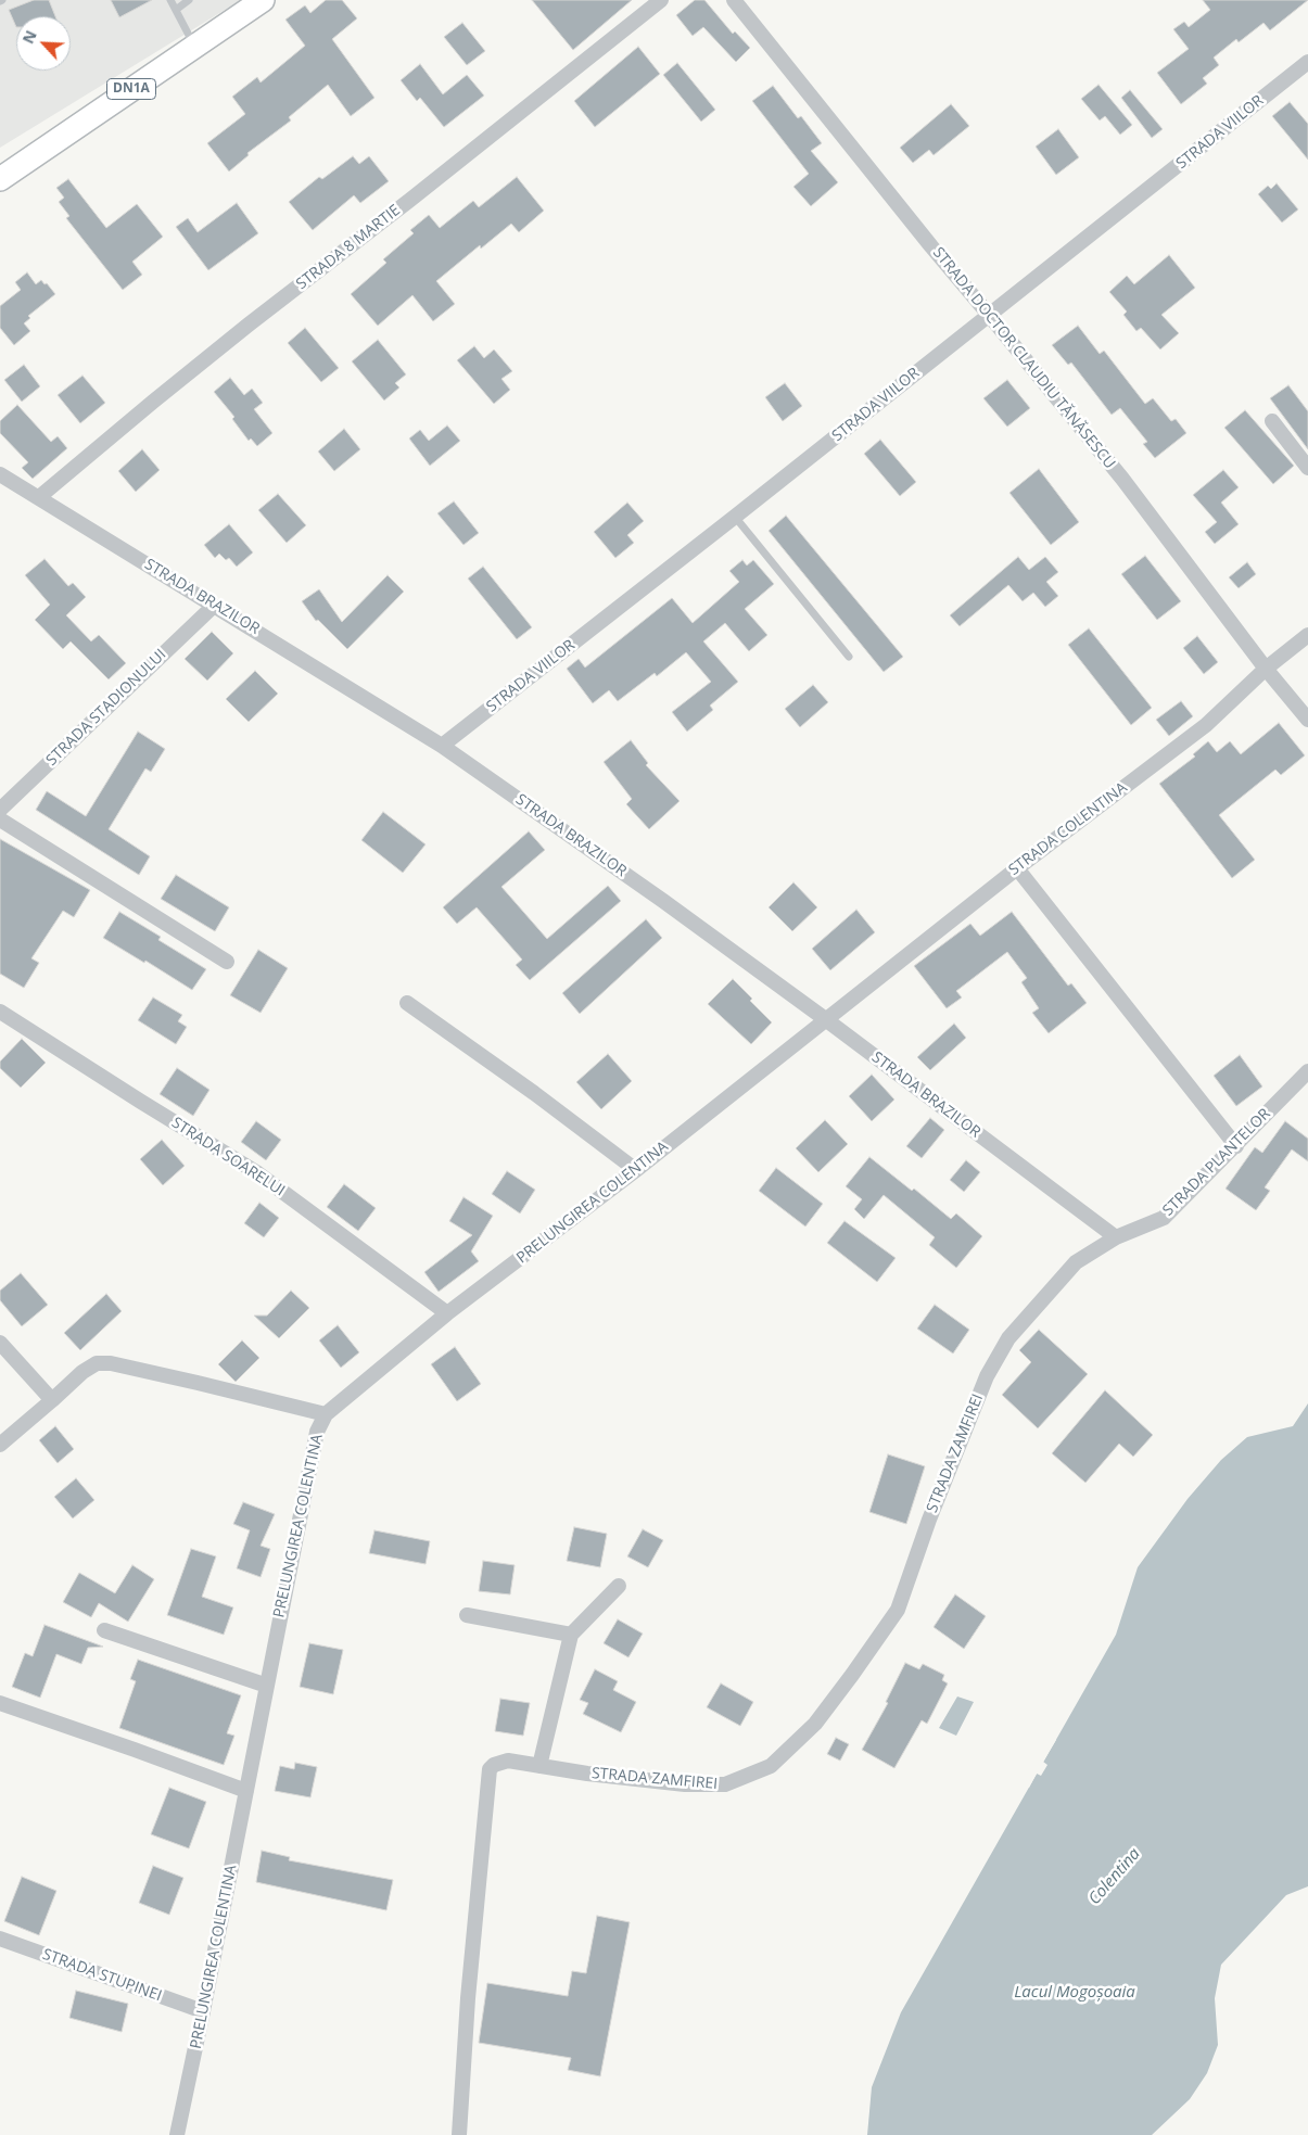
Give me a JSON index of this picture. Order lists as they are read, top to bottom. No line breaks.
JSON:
{"streets":{"main road":["DN1A"],"street":["STRADA VIILOR","STRADA 8 MARTIE","STRADA DOCTOR CLAUDIU TĂNĂSESCU","STRADA BRAZILOR","STRADA STADIONULUI","STRADA COLENTINA","STRADA SOARELUI","STRADA PLANTELOR","PRELUNGIREA COLENTINA","STRADA ZAMFIREI","STRADA STUPINEI"]},"crossings":[["STRADA VIILOR","STRADA DOCTOR CLAUDIU TĂNĂSESCU"],["STRADA VIILOR","STRADA BRAZILOR"],["STRADA 8 MARTIE","STRADA BRAZILOR"],["STRADA DOCTOR CLAUDIU TĂNĂSESCU","STRADA COLENTINA"],["STRADA BRAZILOR","STRADA STADIONULUI"],["STRADA BRAZILOR","STRADA COLENTINA"],["STRADA BRAZILOR","STRADA PLANTELOR"],["STRADA BRAZILOR","PRELUNGIREA COLENTINA"],["STRADA BRAZILOR","STRADA ZAMFIREI"],["STRADA COLENTINA","PRELUNGIREA COLENTINA"],["STRADA SOARELUI","PRELUNGIREA COLENTINA"],["STRADA PLANTELOR","STRADA ZAMFIREI"],["PRELUNGIREA COLENTINA","STRADA STUPINEI"]],"water":["Colentina","Lacul Mogoșoaia"],"north":"top left"}
